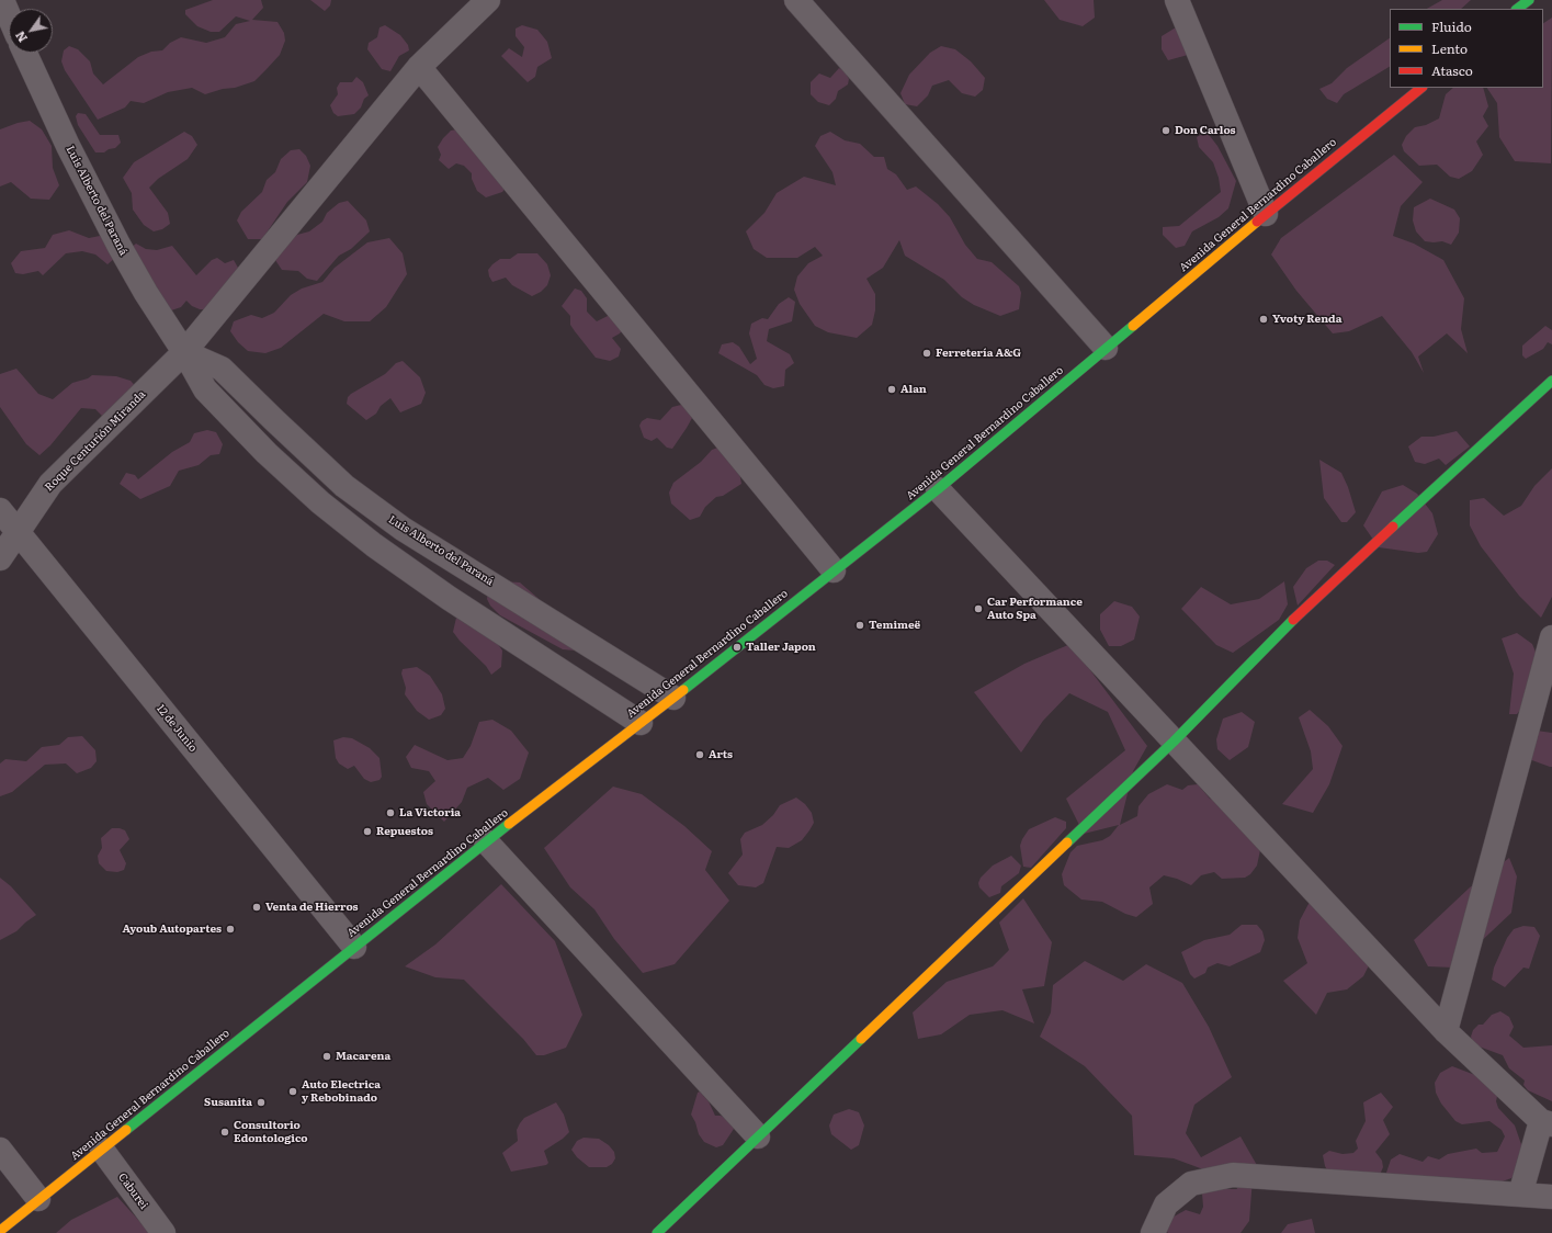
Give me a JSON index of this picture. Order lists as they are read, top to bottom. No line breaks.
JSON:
{"streets":{"main road":["Avenida General Bernardino Caballero"],"street":["Luis Alberto del Paraná","Roque Centurión Miranda","12 de Junio","Caburei"]},"crossings":[["Luis Alberto del Paraná","Avenida General Bernardino Caballero"],["Luis Alberto del Paraná","Roque Centurión Miranda"],["Avenida General Bernardino Caballero","12 de Junio"],["Avenida General Bernardino Caballero","Caburei"],["Roque Centurión Miranda","12 de Junio"]],"places":["Don Carlos","Yvoty Renda","Ferretería A&G","Alan","Car Performance Auto Spa","Temimeë","Taller Japon","Arts","La Victoria","Repuestos","Venta de Hierros","Ayoub Autopartes","Macarena","Auto Electrica y Rebobinado","Susanita","Consultorio Edontologico"],"legend":["Fluido","Lento","Atasco"],"north":"bottom left"}
